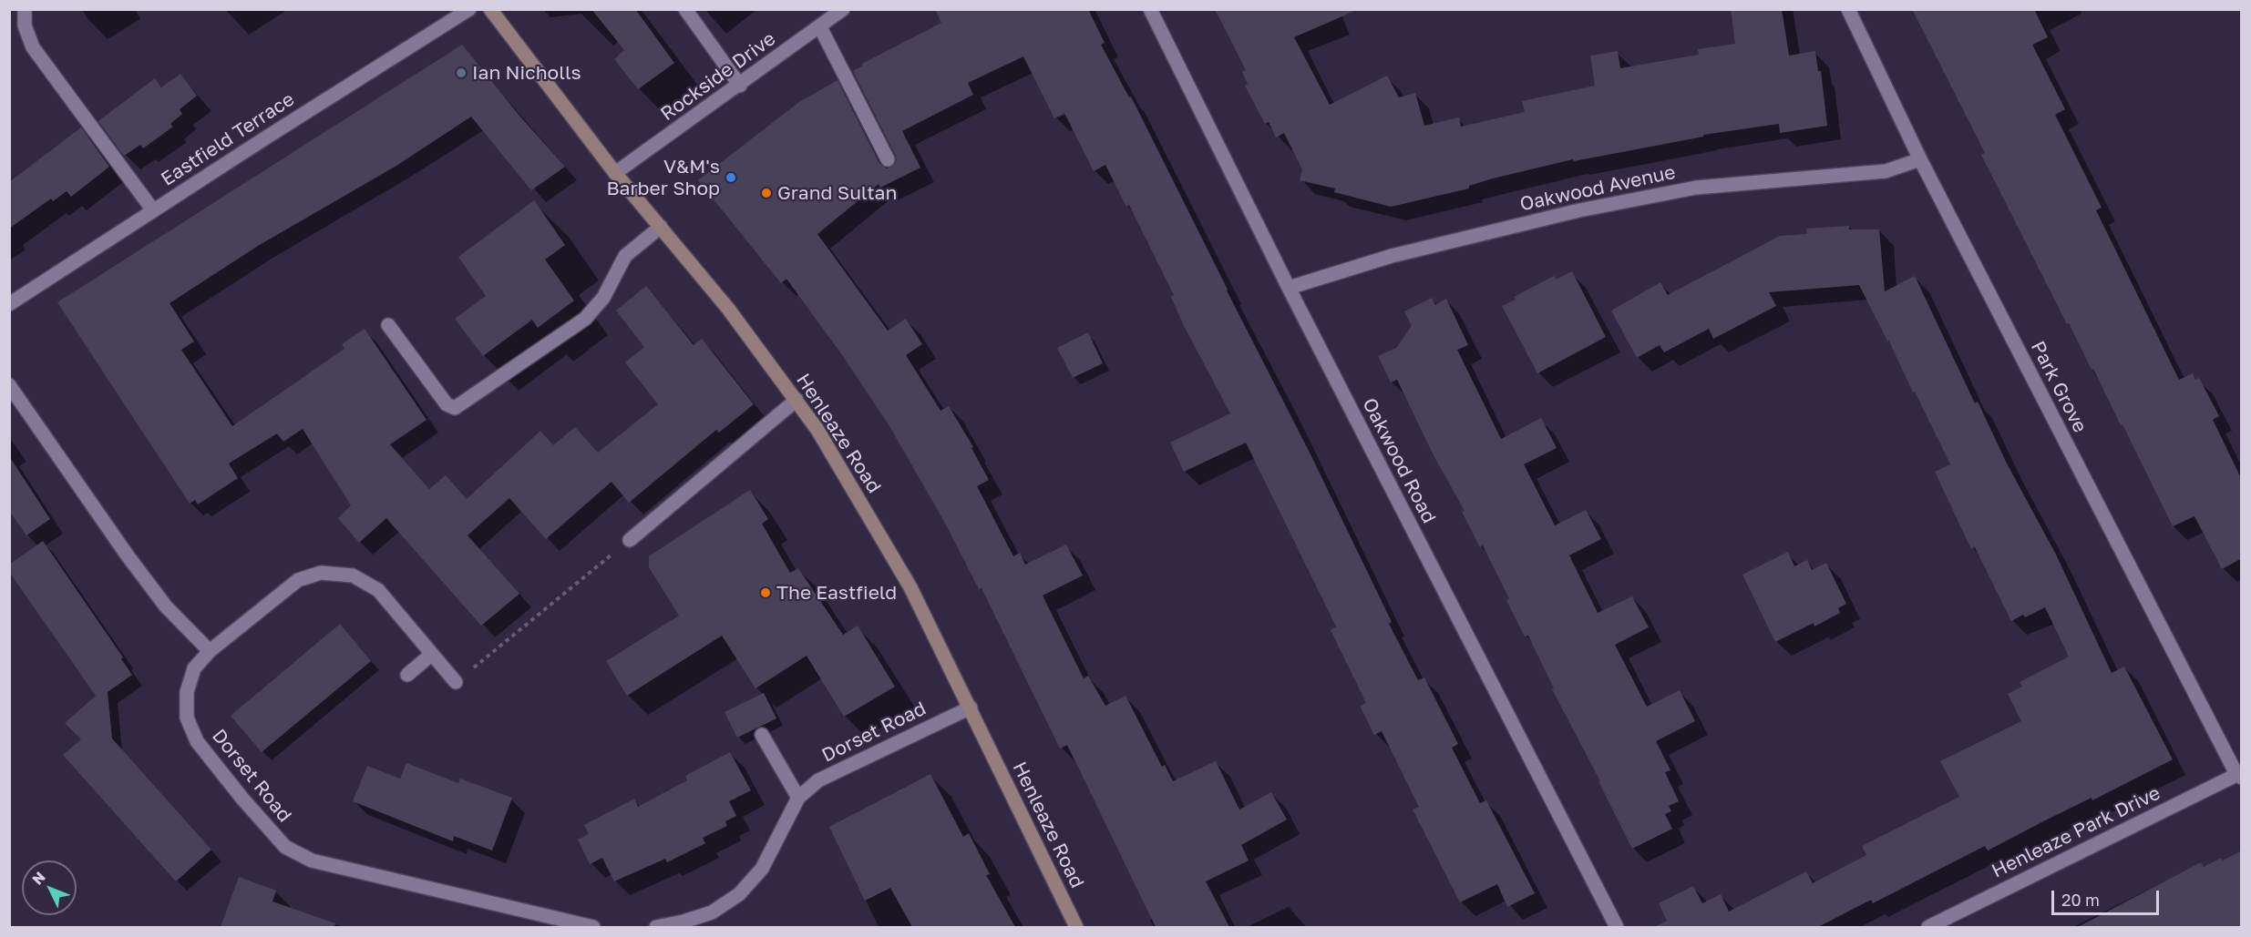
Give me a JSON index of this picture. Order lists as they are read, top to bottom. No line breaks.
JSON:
{"streets":{"main road":["Henleaze Road"],"street":["Rockside Drive","Eastfield Terrace","Oakwood Avenue","Park Grove","Oakwood Road","Dorset Road","Henleaze Park Drive"]},"crossings":[["Rockside Drive","Henleaze Road"],["Oakwood Avenue","Park Grove"],["Oakwood Avenue","Oakwood Road"],["Park Grove","Henleaze Park Drive"],["Henleaze Road","Dorset Road"]],"places":["Ian Nicholls","V&M's Barber Shop","Grand Sultan","The Eastfield"],"scale_bar":"20 m","north":"top left"}
